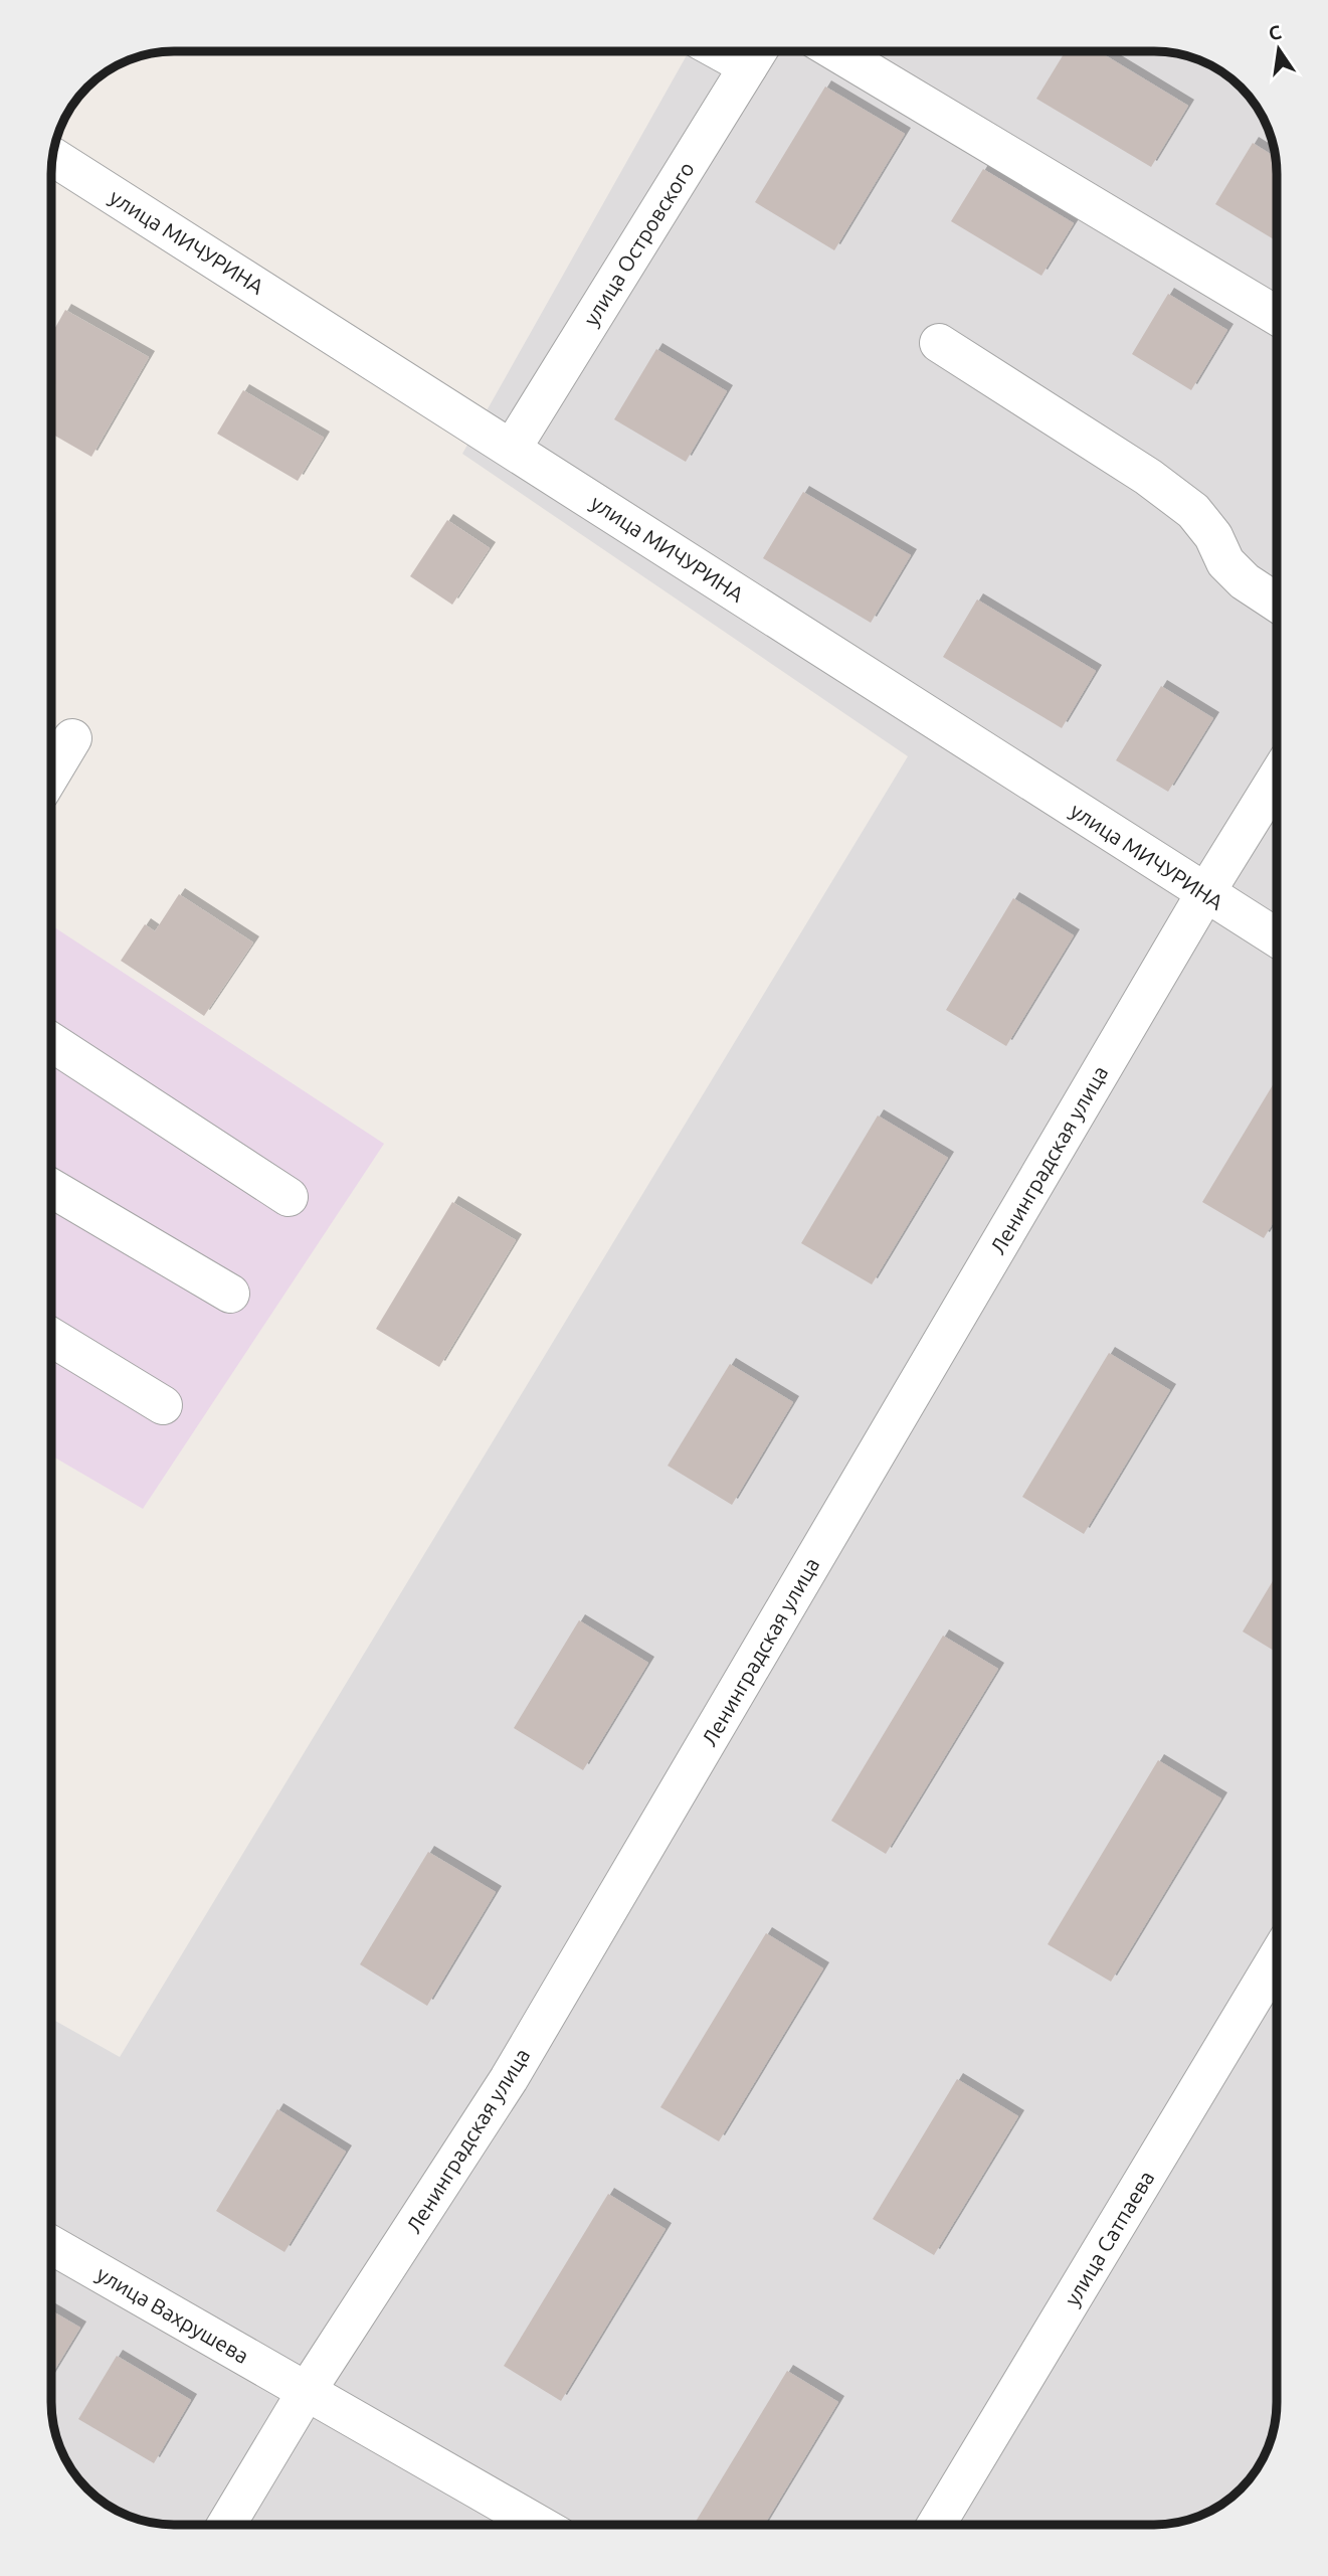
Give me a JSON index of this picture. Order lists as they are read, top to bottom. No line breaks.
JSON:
{"streets":{"street":["улица МИЧУРИНА","улица Островского","Ленинградская улица","улица Сатпаева","улица Вахрушева"]},"crossings":[["улица МИЧУРИНА","улица Островского"],["улица МИЧУРИНА","Ленинградская улица"],["Ленинградская улица","улица Вахрушева"]],"north":"top"}
